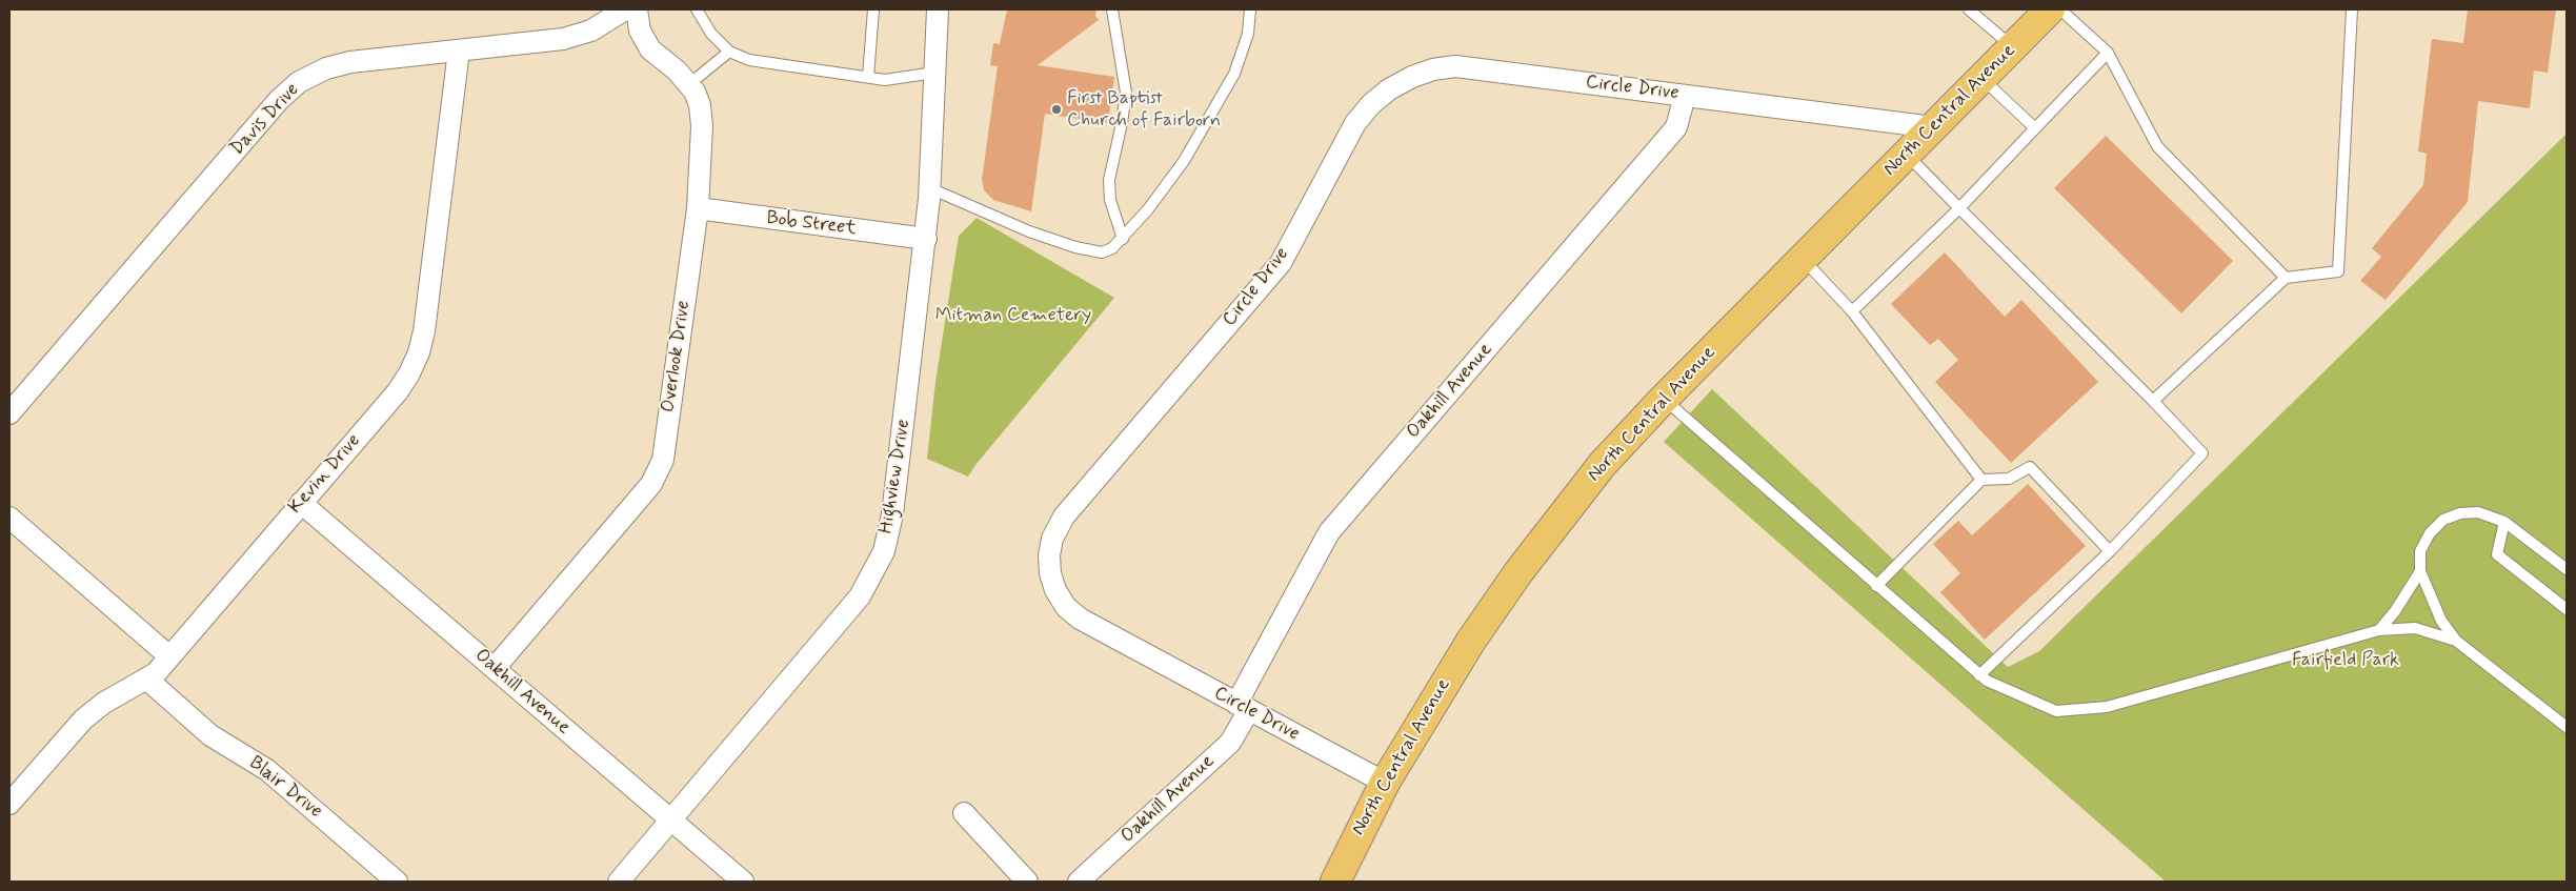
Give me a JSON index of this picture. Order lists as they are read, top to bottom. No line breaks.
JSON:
{"streets":{"main road":["North Central Avenue"],"street":["Circle Drive","Davis Drive","Bob Street","Overlook Drive","Oakhill Avenue","Kevin Drive","Highview Drive","Blair Drive"]},"crossings":[["Circle Drive","North Central Avenue"],["Circle Drive","Oakhill Avenue"],["Davis Drive","Kevin Drive"],["Bob Street","Overlook Drive"],["Bob Street","Highview Drive"],["Overlook Drive","Oakhill Avenue"],["Oakhill Avenue","Kevin Drive"],["Oakhill Avenue","Highview Drive"],["Kevin Drive","Blair Drive"]],"parks":["Mitman Cemetery","Fairfield Park"],"places":["First Baptist Church of Fairborn"]}
